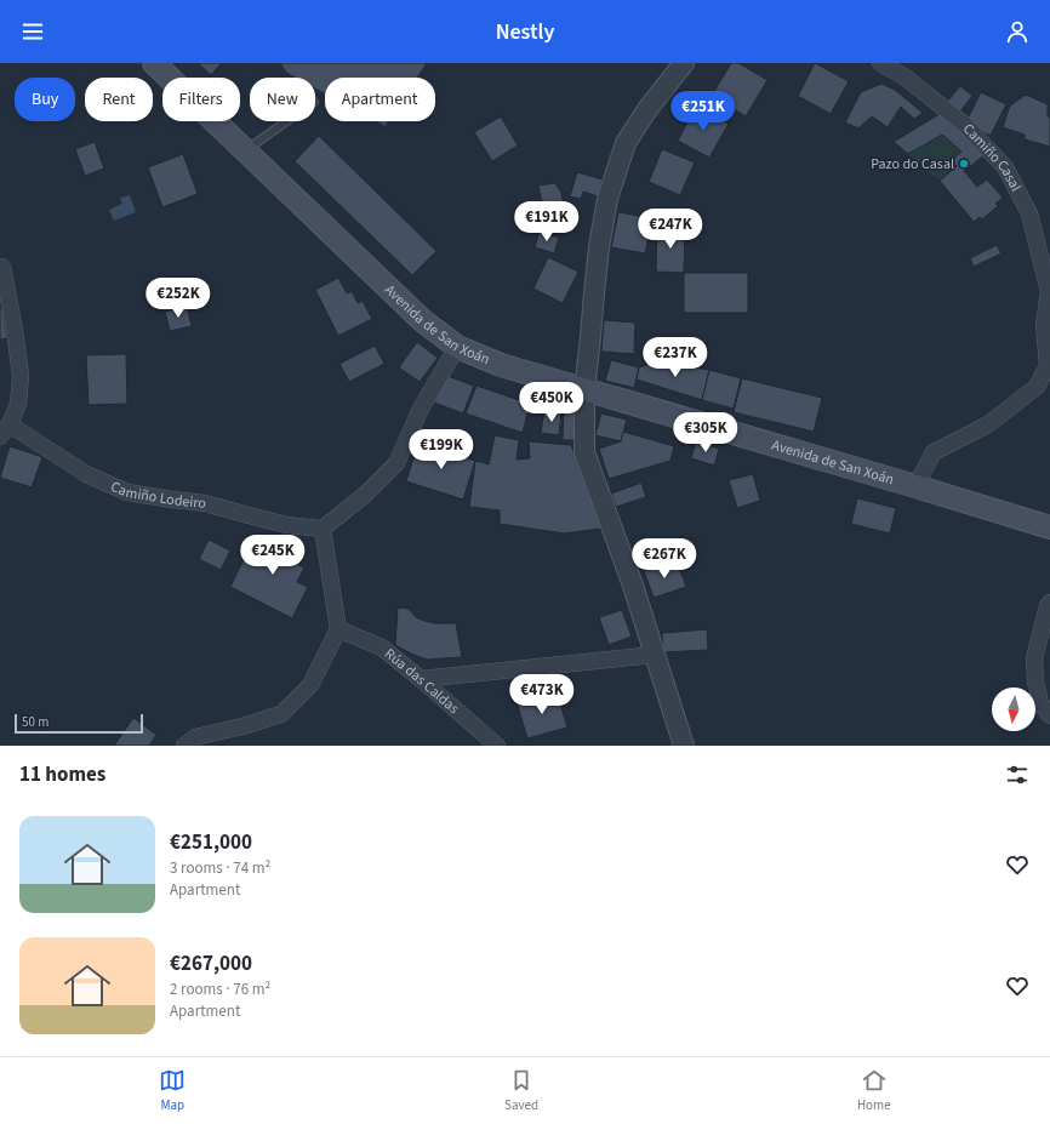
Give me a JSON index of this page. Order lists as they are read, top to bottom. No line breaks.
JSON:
{"streets":{"main road":["Avenida de San Xoán"],"street":["Camiño Casal","Camiño Lodeiro","Rúa das Caldas"]},"places":["Pazo do Casal"],"scale_bar":"50 m","north":"bottom","page":{"header":"Nestly","chip":["Buy","Rent","Filters","New","Apartment"],"price":["€251K","€191K","€247K","€252K","€237K","€450K","€305K","€199K","€245K","€267K","€473K"],"scale":"50 m","heading":"11 homes","list":[{"name":"€251,000","note":"3 rooms · 74 m² · Apartment"},{"name":"€267,000","note":"2 rooms · 76 m² · Apartment"}],"tabs":["Map","Saved","Home"]}}
